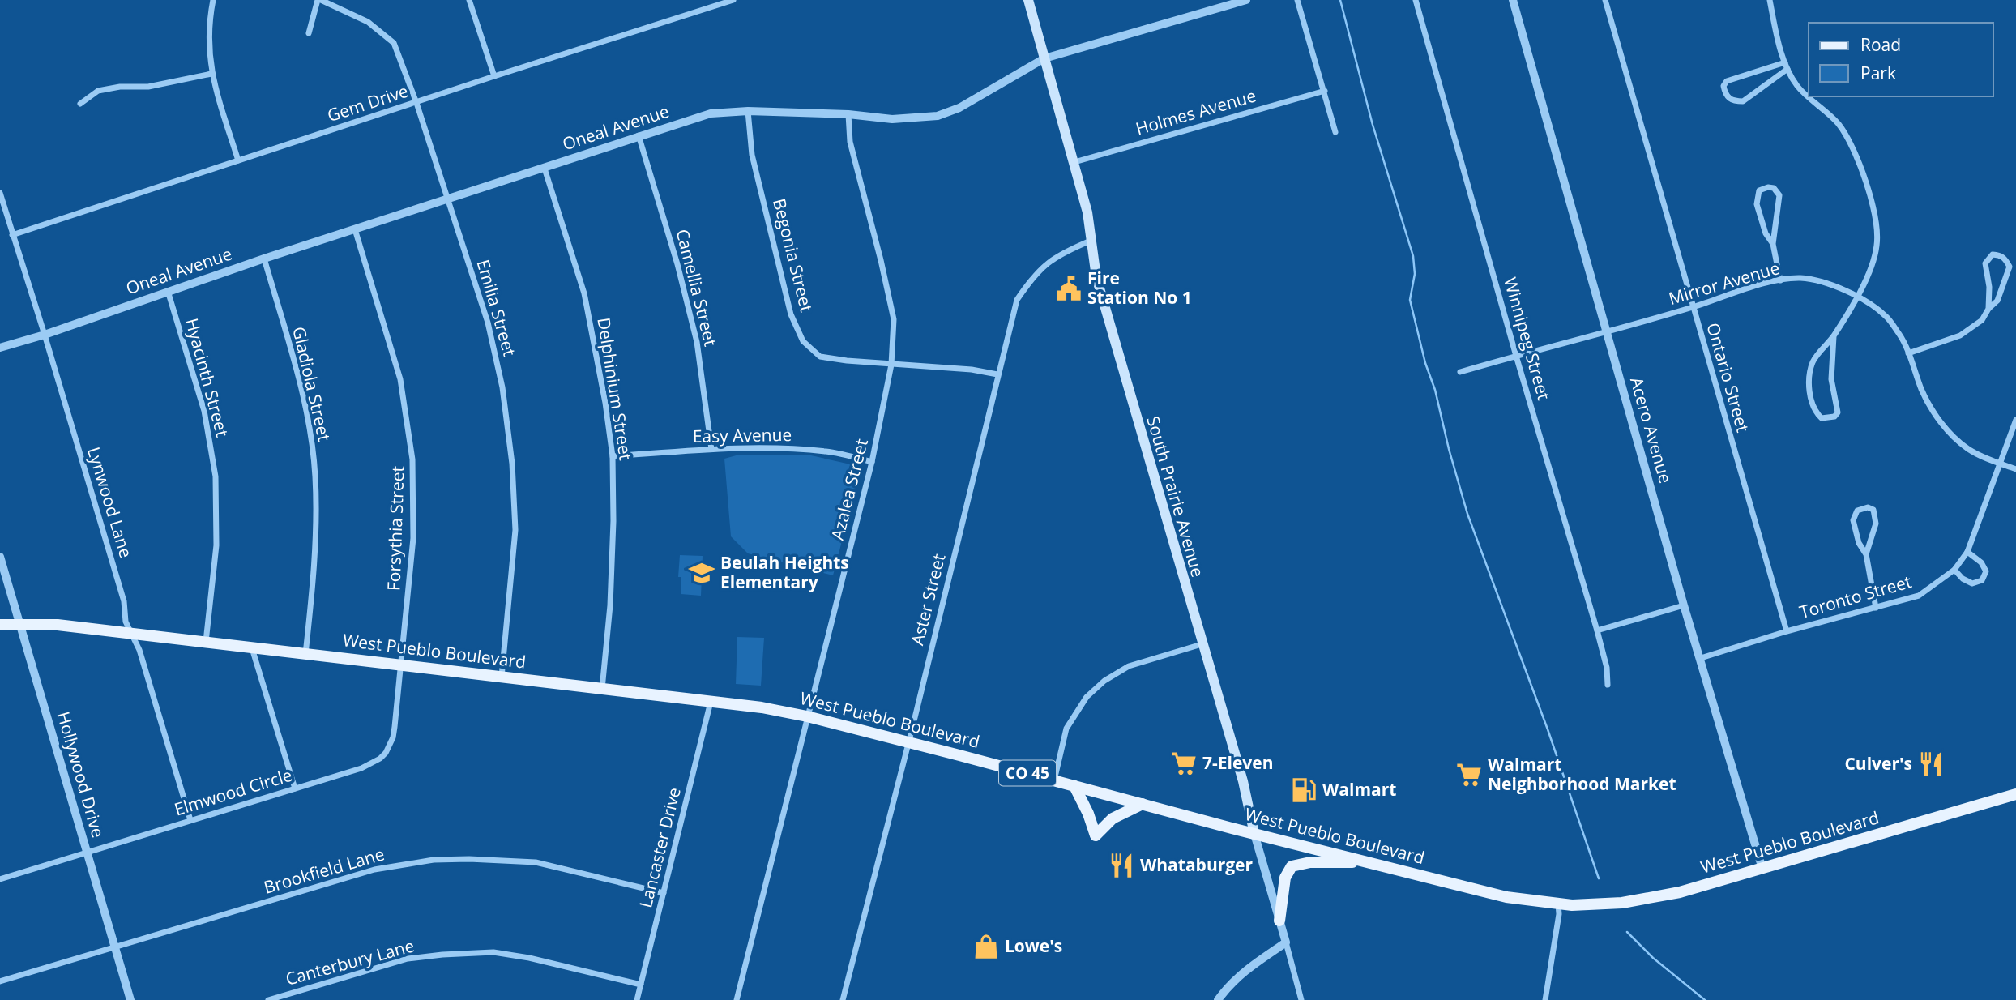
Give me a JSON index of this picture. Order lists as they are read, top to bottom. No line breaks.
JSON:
{"streets":{"main road":["South Prairie Avenue","West Pueblo Boulevard","CO 45"],"street":["Gem Drive","Holmes Avenue","Oneal Avenue","Begonia Street","Mirror Avenue","Camellia Street","Emilia Street","Winnipeg Street","Hyacinth Street","Ontario Street","Gladiola Street","Delphinium Street","Acero Avenue","Easy Avenue","Azalea Street","Lynwood Lane","Forsythia Street","Toronto Street","Aster Street","Hollywood Drive","Elmwood Circle","Lancaster Drive","Brookfield Lane","Canterbury Lane"]},"crossings":[["Gem Drive","Emilia Street"],["Gem Drive","Lynwood Lane"],["Holmes Avenue","South Prairie Avenue"],["Oneal Avenue","Begonia Street"],["Oneal Avenue","Camellia Street"],["Oneal Avenue","Emilia Street"],["Oneal Avenue","Hyacinth Street"],["Oneal Avenue","Gladiola Street"],["Oneal Avenue","Delphinium Street"],["Oneal Avenue","Azalea Street"],["Oneal Avenue","South Prairie Avenue"],["Oneal Avenue","Lynwood Lane"],["Oneal Avenue","Forsythia Street"],["Begonia Street","Azalea Street"],["Begonia Street","Aster Street"],["Mirror Avenue","Winnipeg Street"],["Mirror Avenue","Ontario Street"],["Mirror Avenue","Acero Avenue"],["Mirror Avenue","Toronto Street"],["Camellia Street","Easy Avenue"],["Emilia Street","West Pueblo Boulevard"],["Hyacinth Street","West Pueblo Boulevard"],["Ontario Street","Toronto Street"],["Gladiola Street","West Pueblo Boulevard"],["Delphinium Street","Easy Avenue"],["Delphinium Street","West Pueblo Boulevard"],["Acero Avenue","Toronto Street"],["Acero Avenue","West Pueblo Boulevard"],["Easy Avenue","Azalea Street"],["Azalea Street","West Pueblo Boulevard"],["South Prairie Avenue","Aster Street"],["South Prairie Avenue","West Pueblo Boulevard"],["Lynwood Lane","West Pueblo Boulevard"],["Lynwood Lane","Elmwood Circle"],["Forsythia Street","West Pueblo Boulevard"],["Forsythia Street","Elmwood Circle"],["Aster Street","West Pueblo Boulevard"],["West Pueblo Boulevard","Hollywood Drive"],["West Pueblo Boulevard","Elmwood Circle"],["West Pueblo Boulevard","Lancaster Drive"],["Hollywood Drive","Elmwood Circle"],["Hollywood Drive","Brookfield Lane"],["Lancaster Drive","Brookfield Lane"],["Lancaster Drive","Canterbury Lane"]],"places":{"public building":["Fire Station No 1"],"school or university":["Beulah Heights Elementary"],"supermarket":["7-Eleven","Walmart Neighborhood Market"],"restaurant":["Culver's","Whataburger"],"fuel station":["Walmart"],"shop":["Lowe's"]},"legend":["Road","Park"]}
